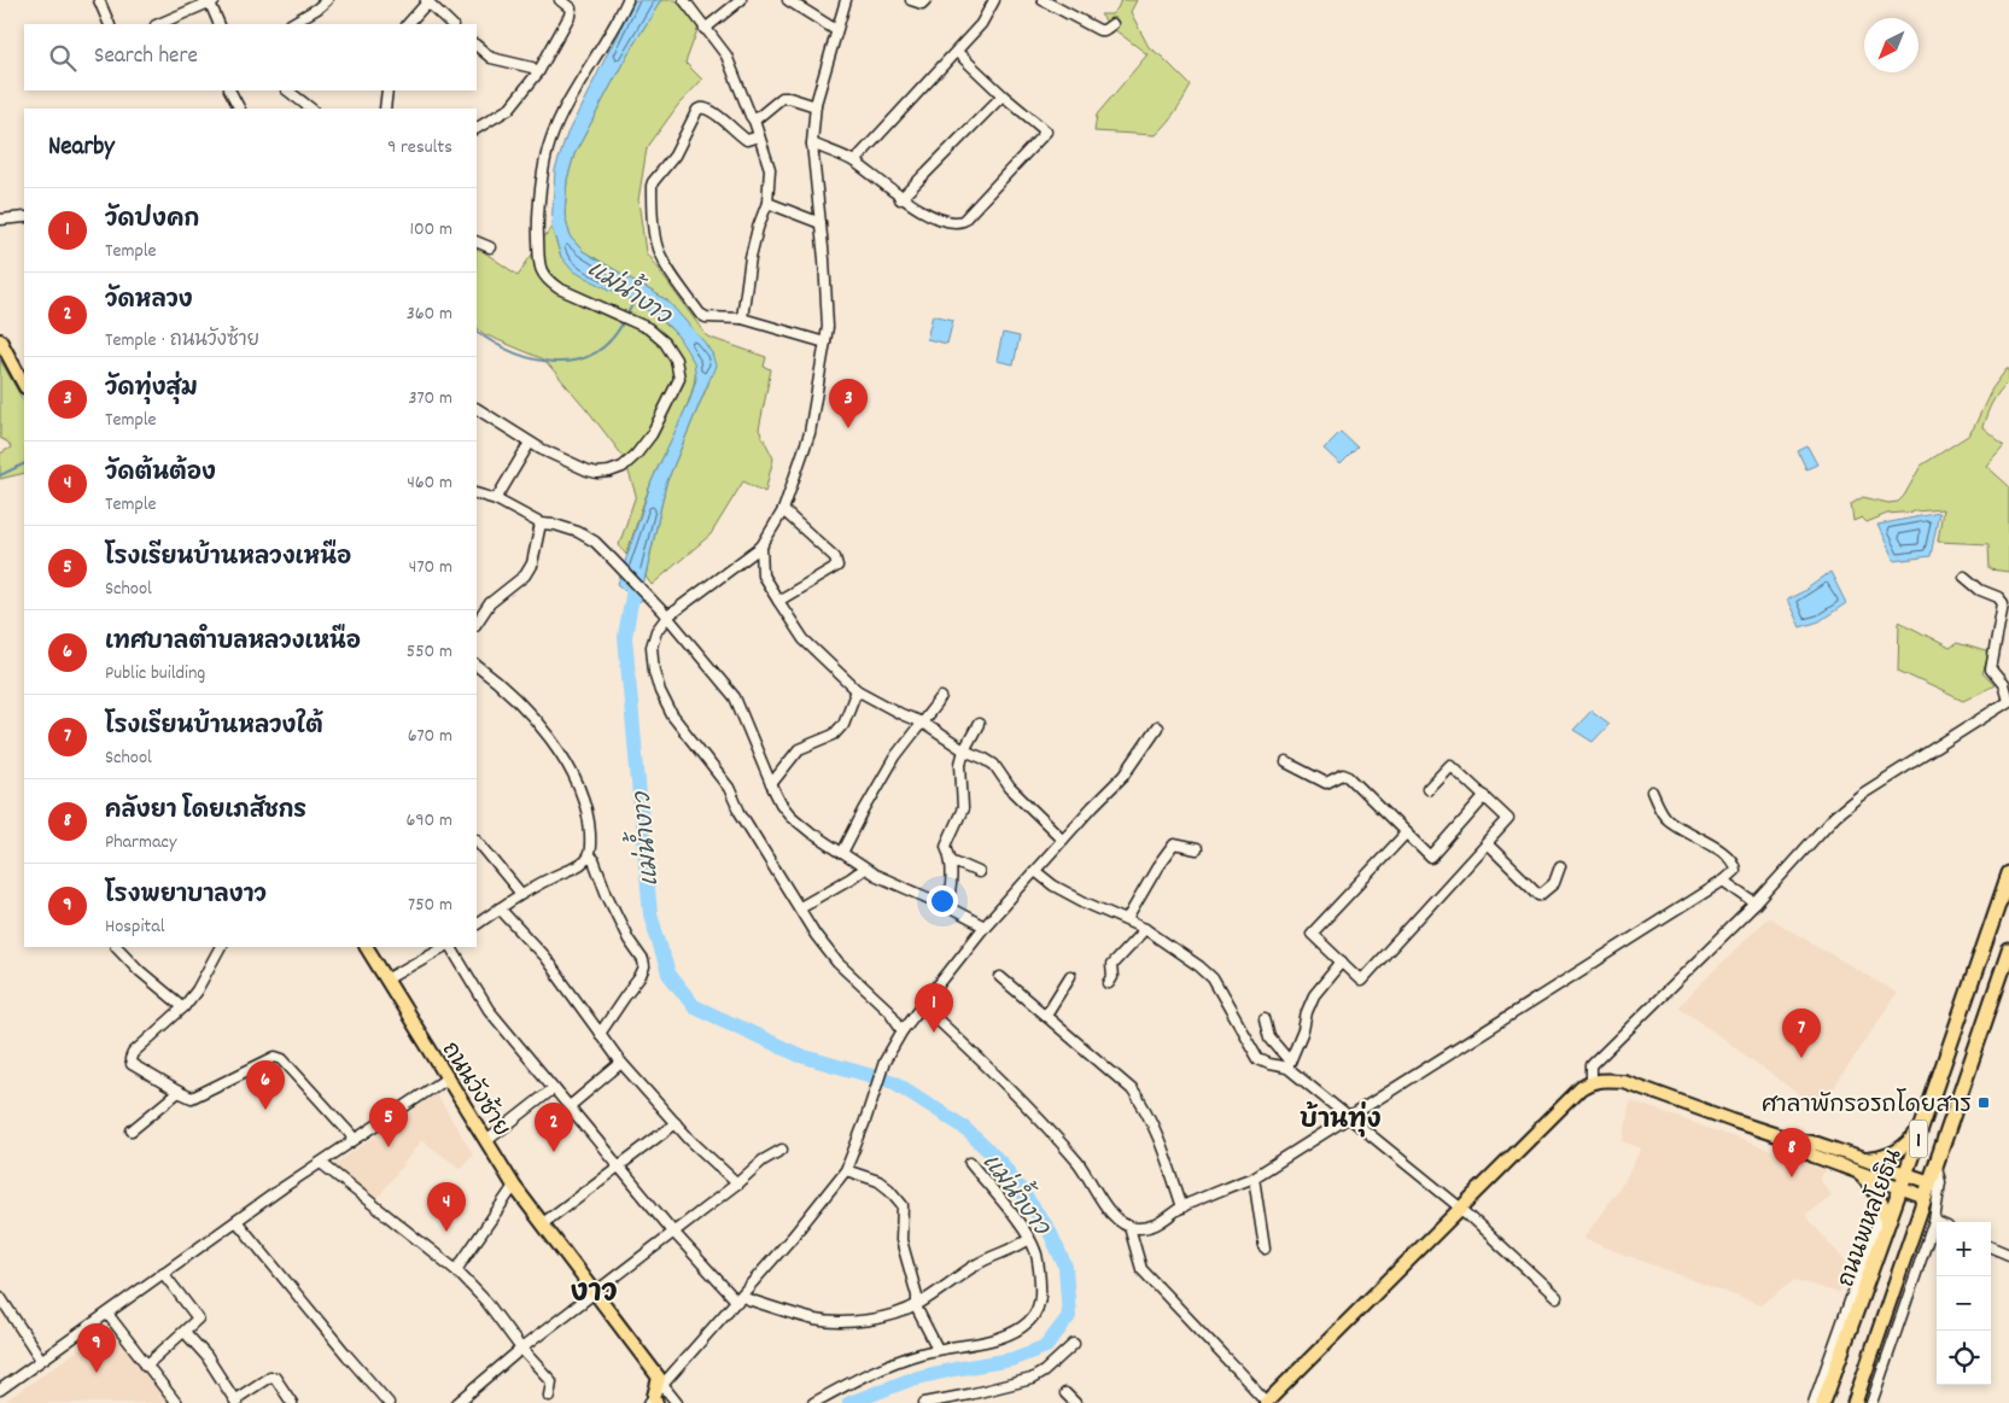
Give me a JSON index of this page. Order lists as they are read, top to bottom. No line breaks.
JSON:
{"streets":{"highway":["1","ถนนพหลโยธิน"],"main road":["ถนนวังซ้าย"]},"districts":["บ้านทุ่ง","งาว"],"water":["แม่น้ำงาว"],"places":{"transit":["ศาลาพักรอรถโดยสาร"]},"north":"bottom left","page":{"search":"Search here","heading":["Nearby","9 results"],"list":[{"mark":"1","name":"วัดปงคก","note":"Temple","value":"100 m"},{"mark":"2","name":"วัดหลวง","note":"Temple · ถนนวังซ้าย","value":"360 m"},{"mark":"3","name":"วัดทุ่งสุ่ม","note":"Temple","value":"370 m"},{"mark":"4","name":"วัดต้นต้อง","note":"Temple","value":"460 m"},{"mark":"5","name":"โรงเรียนบ้านหลวงเหนือ","note":"School","value":"470 m"},{"mark":"6","name":"เทศบาลตำบลหลวงเหนือ","note":"Public building","value":"550 m"},{"mark":"7","name":"โรงเรียนบ้านหลวงใต้","note":"School","value":"670 m"},{"mark":"8","name":"คลังยา โดยเภสัชกร","note":"Pharmacy","value":"690 m"},{"mark":"9","name":"โรงพยาบาลงาว","note":"Hospital","value":"750 m"}],"pins":["3","1","7","6","5","2","8","4","9"],"map_buttons":["+","−"]}}
